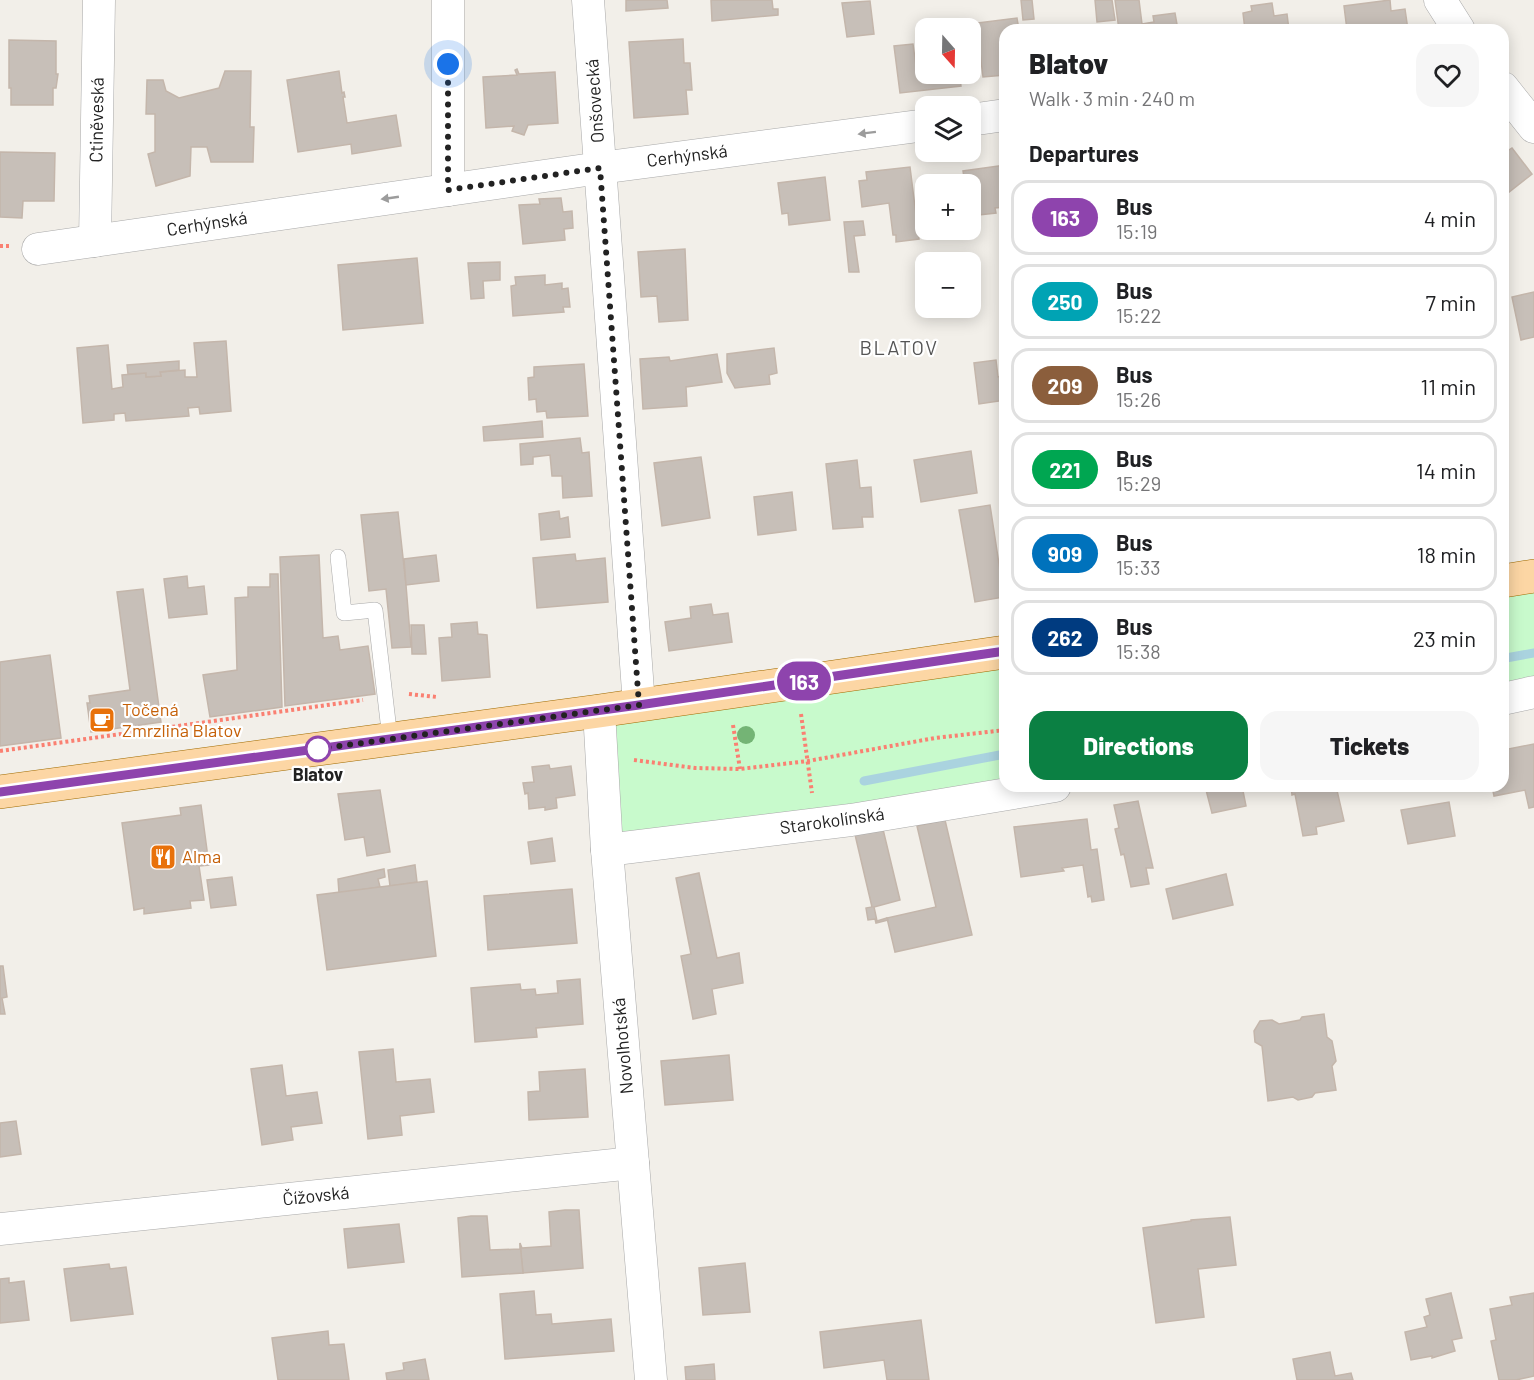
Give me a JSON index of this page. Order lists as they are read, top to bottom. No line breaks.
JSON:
{"streets":{"street":["Onšovecká","Ctiněveská","Cerhýnská","Starokolínská","Novolhotská","Čížovská"]},"crossings":[["Onšovecká","Cerhýnská"],["Ctiněveská","Cerhýnská"],["Starokolínská","Novolhotská"],["Novolhotská","Čížovská"]],"one_way":["Cerhýnská"],"districts":["BLATOV"],"places":{"cafe":["Točená Zmrzlina Blatov"],"other":["Blatov"],"restaurant":["Alma"]},"lines":["bus line 163"],"north":"bottom","page":{"on_map":"163","map_buttons":["+","−"],"heading":[["Blatov","Walk · 3 min · 240 m"],"Departures"],"list":[{"mark":"163","name":"Bus","note":"15:19","value":"4 min"},{"mark":"250","name":"Bus","note":"15:22","value":"7 min"},{"mark":"209","name":"Bus","note":"15:26","value":"11 min"},{"mark":"221","name":"Bus","note":"15:29","value":"14 min"},{"mark":"909","name":"Bus","note":"15:33","value":"18 min"},{"mark":"262","name":"Bus","note":"15:38","value":"23 min"}],"buttons":["Directions","Tickets"]}}
